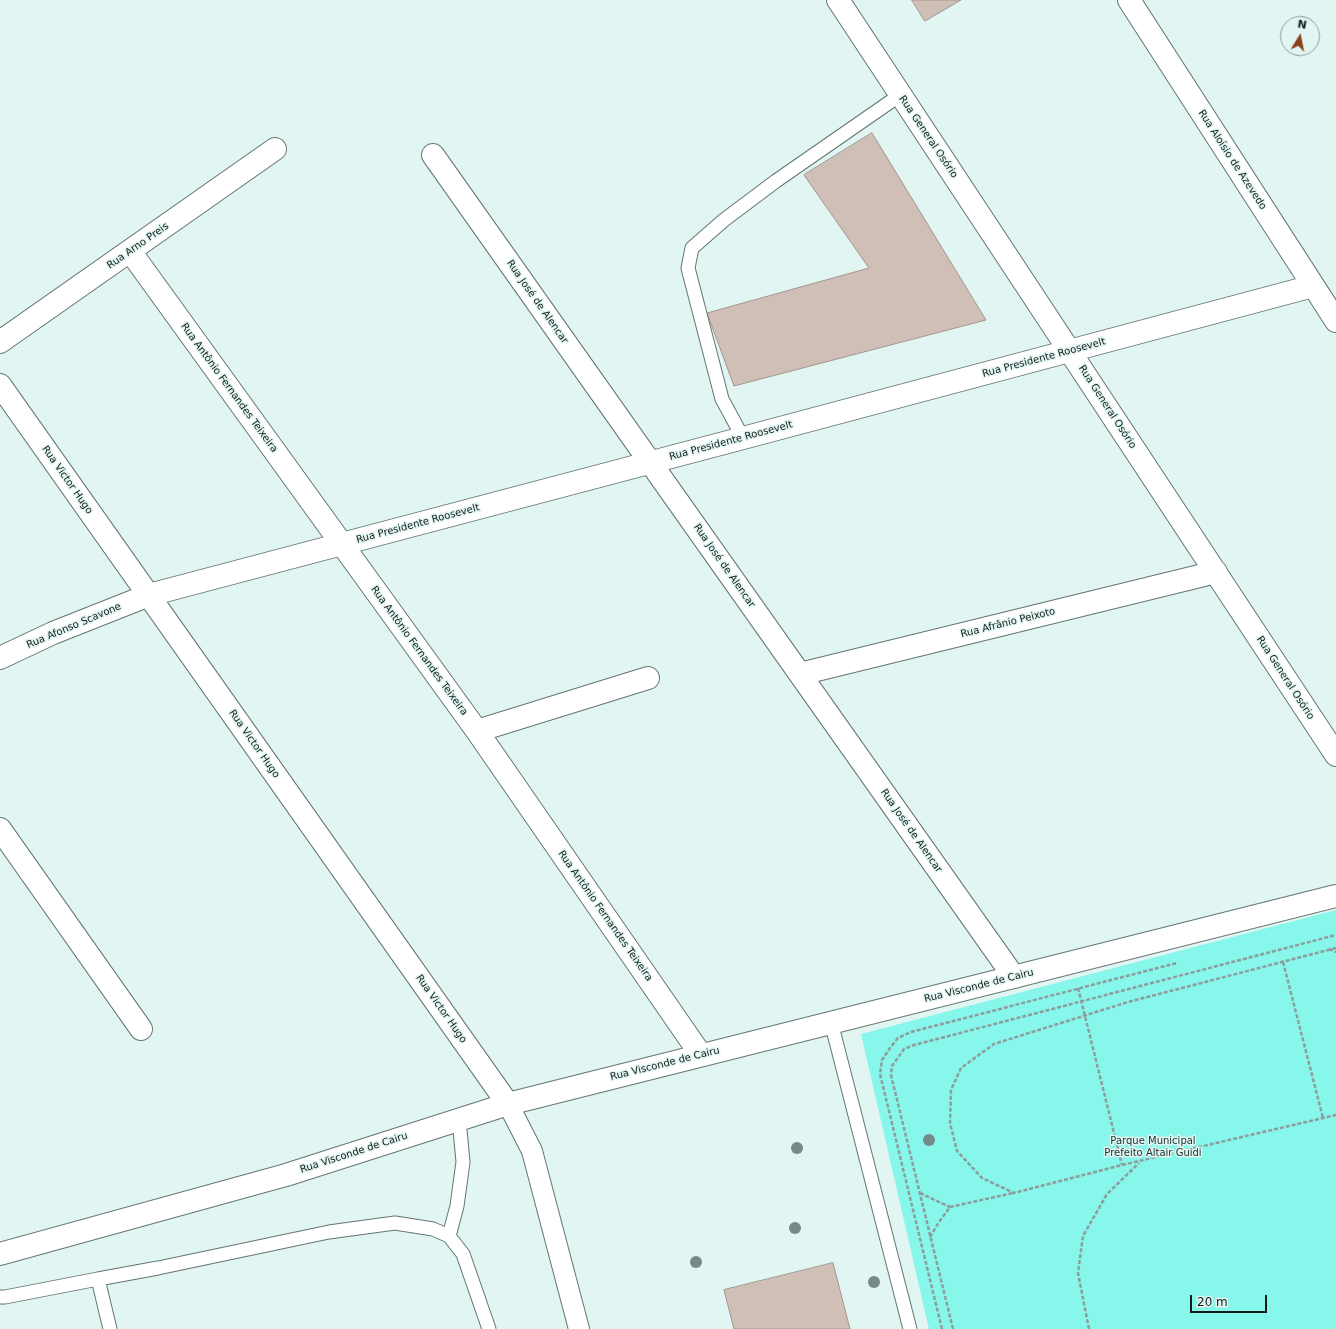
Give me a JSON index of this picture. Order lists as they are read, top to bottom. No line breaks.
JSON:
{"streets":{"street":["Rua General Osório","Rua Aloísio de Azevedo","Rua Arno Preis","Rua José de Alencar","Rua Presidente Roosevelt","Rua Antônio Fernandes Teixeira","Rua Victor Hugo","Rua Afrânio Peixoto","Rua Afonso Scavone","Rua Visconde de Cairu"]},"crossings":[["Rua General Osório","Rua Presidente Roosevelt"],["Rua General Osório","Rua Afrânio Peixoto"],["Rua Aloísio de Azevedo","Rua Presidente Roosevelt"],["Rua Arno Preis","Rua Antônio Fernandes Teixeira"],["Rua José de Alencar","Rua Presidente Roosevelt"],["Rua José de Alencar","Rua Afrânio Peixoto"],["Rua José de Alencar","Rua Visconde de Cairu"],["Rua Presidente Roosevelt","Rua Antônio Fernandes Teixeira"],["Rua Presidente Roosevelt","Rua Victor Hugo"],["Rua Presidente Roosevelt","Rua Afonso Scavone"],["Rua Antônio Fernandes Teixeira","Rua Visconde de Cairu"],["Rua Victor Hugo","Rua Afonso Scavone"],["Rua Victor Hugo","Rua Visconde de Cairu"]],"parks":["Parque Municipal Prefeito Altair Guidi"],"scale_bar":"20 m","north":"top"}
